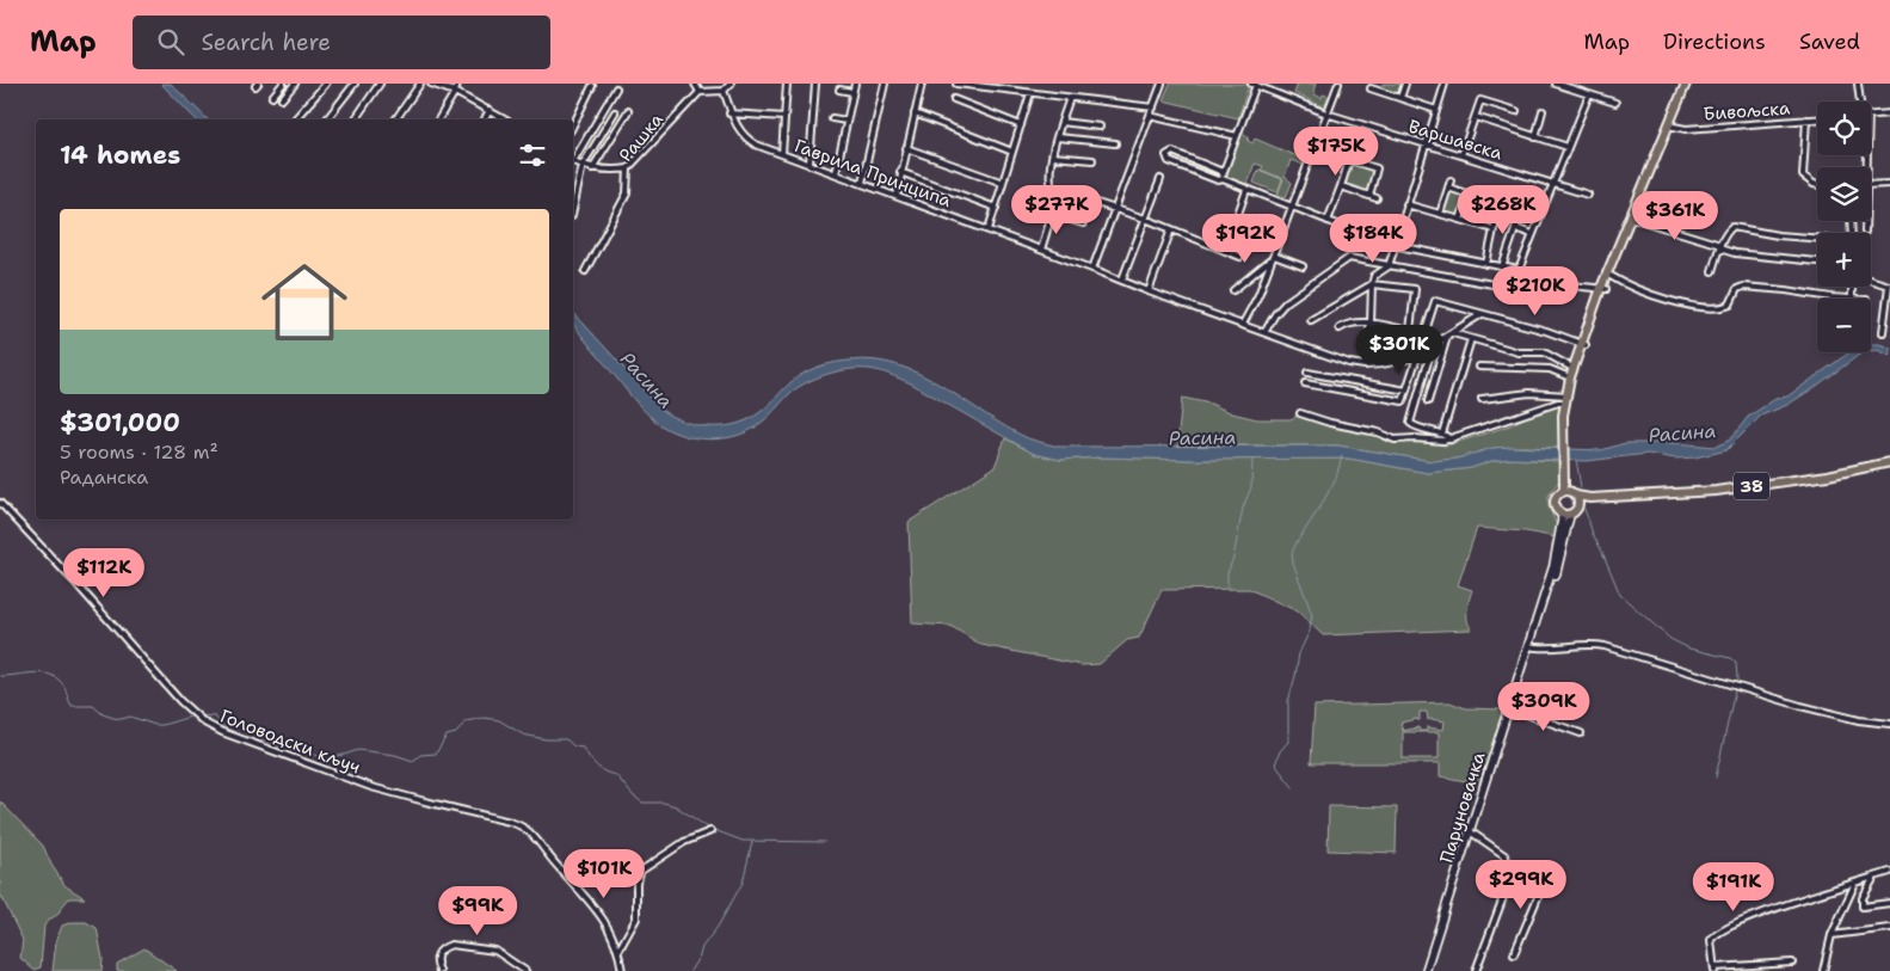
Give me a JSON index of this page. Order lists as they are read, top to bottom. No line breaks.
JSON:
{"streets":{"main road":["38","Паруновачка"],"street":["Бивољска","Рашка","Варшавска","Гаврила Принципа","Головодски кључ"]},"crossings":[["38","Паруновачка"]],"water":["Расина"],"page":{"header":"Map","search":"Search here","nav":["Map","Directions","Saved"],"map_buttons":["+","−"],"heading":"14 homes","price":["$175K","$277K","$268K","$361K","$192K","$184K","$210K","$301K","$112K","$309K","$101K","$299K","$191K","$99K"],"list":[{"name":"$301,000","note":"5 rooms · 128 m² · Раданска"}]}}
